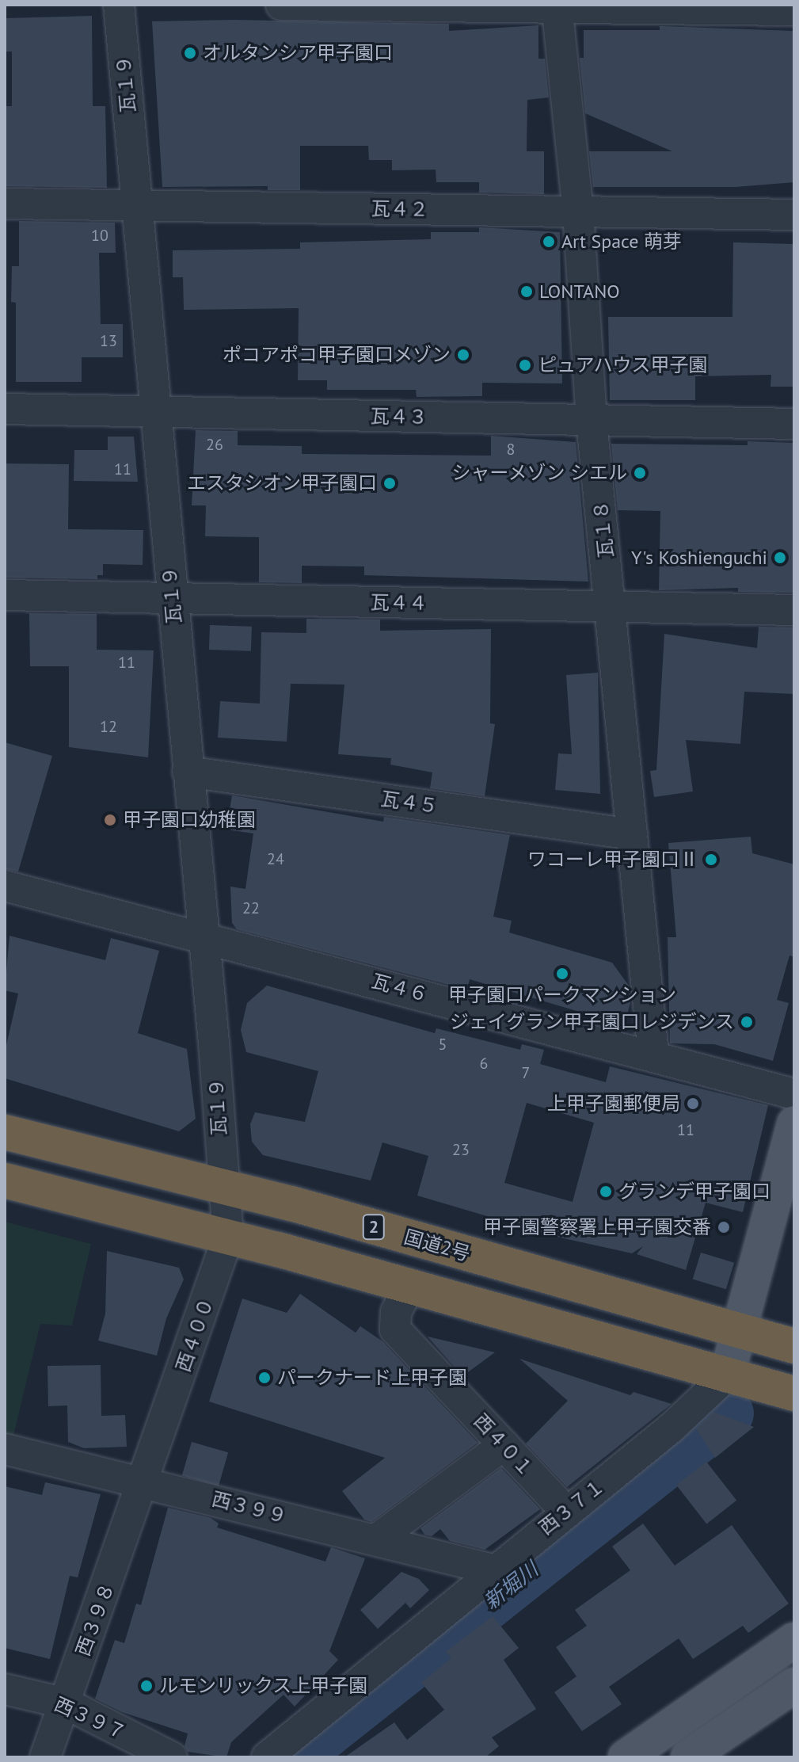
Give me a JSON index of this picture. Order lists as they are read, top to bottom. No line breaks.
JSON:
{"streets":{"highway":["2","国道2号"],"street":["瓦１９","瓦４２","瓦４３","瓦１８","瓦４４","瓦４５","瓦４６","西４００","西４０１","西３７１","西３９９","西３９８","西３９７"]},"crossings":[["瓦１９","瓦４２"],["瓦１９","瓦４３"],["瓦１９","瓦４４"],["瓦１９","瓦４５"],["瓦１９","瓦４６"],["瓦１９","国道2号"],["瓦１９","西４００"],["瓦４２","瓦１８"],["瓦４３","瓦１８"],["瓦１８","瓦４４"],["瓦１８","瓦４５"],["瓦１８","瓦４６"],["国道2号","西４００"],["西４００","西３９９"],["西４００","西３９８"],["西４０１","西３７１"],["西３７１","西３９９"],["西３９９","西３９８"],["西３９８","西３９７"]],"water":["新堀川"],"places":["オルタンシア甲子園口","Art Space 萌芽","LONTANO","ポコアポコ甲子園口メゾン","ピュアハウス甲子園","シャーメゾン シエル","エスタシオン甲子園口","Y's Koshienguchi","甲子園口幼稚園","ワコーレ甲子園口Ⅱ","甲子園口パークマンション","ジェイグラン甲子園口レジデンス","上甲子園郵便局","グランデ甲子園口","甲子園警察署上甲子園交番","パークナード上甲子園","ルモンリックス上甲子園"],"house_numbers":["10","13","26","8","11","11","12","24","22","5","6","7","11","23"]}
